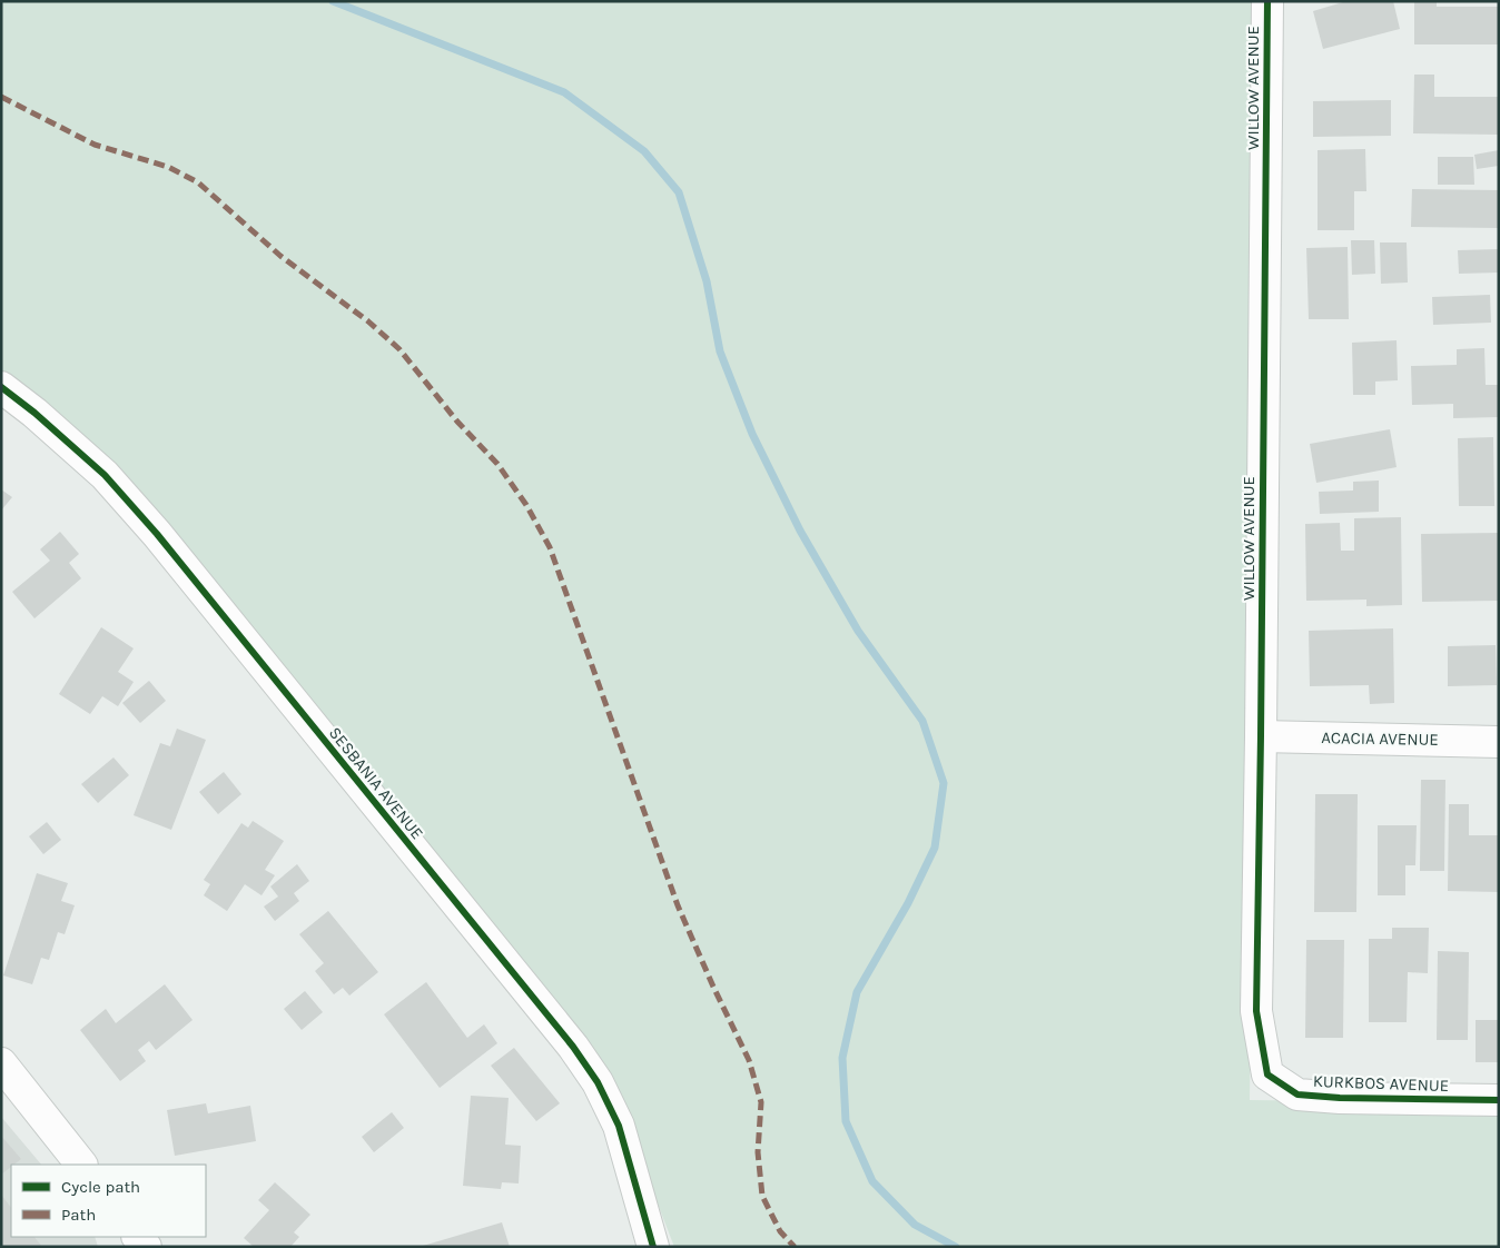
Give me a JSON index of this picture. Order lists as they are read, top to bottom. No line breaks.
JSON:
{"streets":{"street":["WILLOW AVENUE","ACACIA AVENUE","SESBANIA AVENUE","KURKBOS AVENUE"]},"crossings":[["WILLOW AVENUE","ACACIA AVENUE"],["WILLOW AVENUE","KURKBOS AVENUE"]],"legend":["Cycle path","Path"]}
